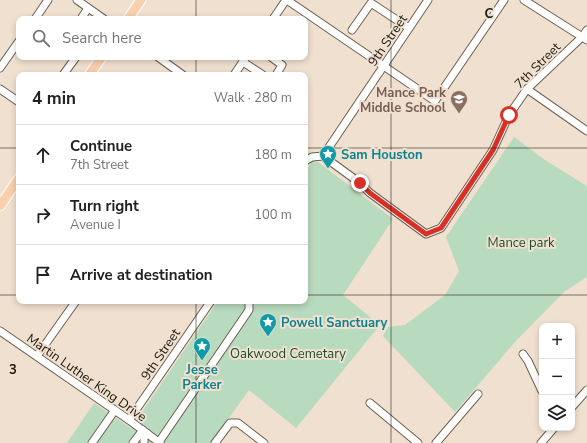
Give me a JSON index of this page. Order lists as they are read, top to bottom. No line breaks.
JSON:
{"streets":{"street":["9th Street","7th Street","Martin Luther King Drive"]},"crossings":[["9th Street","7th Street"],["9th Street","Martin Luther King Drive"]],"parks":["Mance park","Oakwood Cemetary"],"places":{"school or university":["Mance Park Middle School"],"place":["Sam Houston","Powell Sanctuary","Jesse Parker"]},"page":{"search":"Search here","heading":["4 min","Walk · 280 m"],"list":[["Continue","7th Street","180 m"],["Turn right","Avenue I","100 m"],"Arrive at destination"],"map_buttons":["+","−"]},"grid":{"columns":["C"],"rows":["3"]}}
